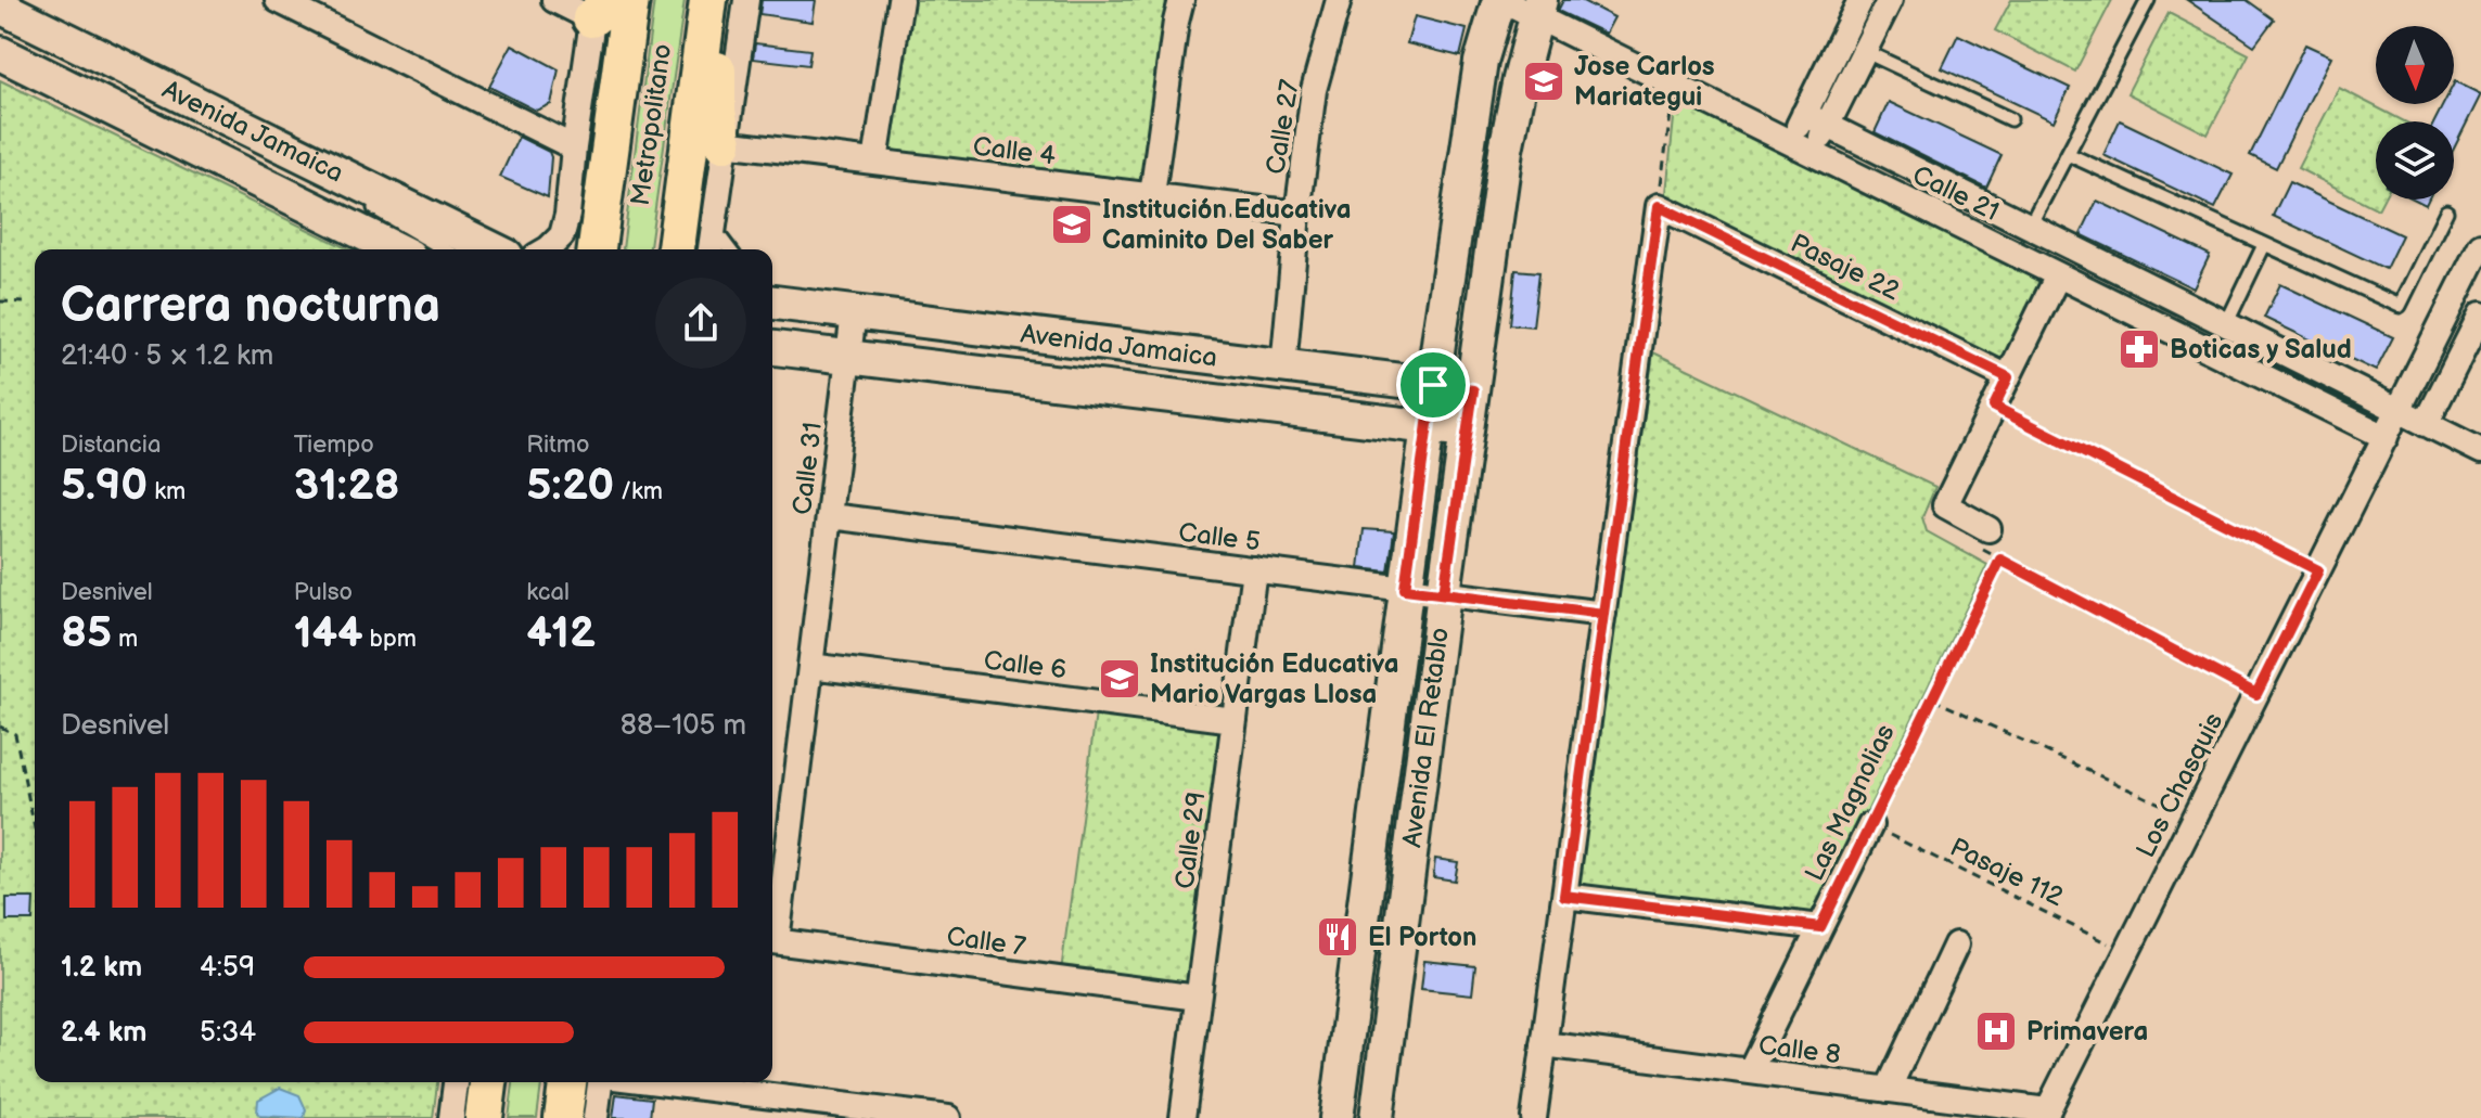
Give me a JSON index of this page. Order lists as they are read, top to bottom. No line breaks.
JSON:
{"streets":{"main road":["Avenida Jamaica","Avenida El Retablo"],"street":["Calle 27","Calle 4","Calle 21","Pasaje 22","Calle 31","Calle 5","Calle 6","Los Chasquis","Las Magnolias","Calle 29","Calle 7","Calle 8"],"path":["Pasaje 112"]},"crossings":[["Calle 27","Avenida Jamaica"],["Calle 27","Calle 4"],["Avenida Jamaica","Calle 31"],["Avenida Jamaica","Avenida El Retablo"],["Calle 21","Avenida El Retablo"],["Calle 21","Los Chasquis"],["Calle 31","Calle 5"],["Calle 31","Calle 6"],["Calle 5","Avenida El Retablo"],["Calle 5","Calle 29"],["Calle 6","Calle 29"],["Los Chasquis","Pasaje 112"],["Los Chasquis","Calle 8"],["Las Magnolias","Pasaje 112"],["Las Magnolias","Calle 8"],["Calle 29","Calle 7"]],"places":{"school or university":["Jose Carlos Mariategui","Institución Educativa Caminito Del Saber","Institución Educativa Mario Vargas Llosa"],"pharmacy":["Boticas y Salud"],"restaurant":["El Porton"],"hospital":["Primavera"]},"north":"bottom","page":{"heading":["Carrera nocturna","21:40 · 5 × 1.2 km"],"stats":[["Distancia","5.90 km"],["Tiempo","31:28"],["Ritmo","5:20 /km"],["Desnivel","85 m"],["Pulso","144 bpm"],["kcal","412"]],"chart":["Desnivel","88–105 m"],"list":[{"name":"1.2 km","note":"4:59"},{"name":"2.4 km","note":"5:34"}]}}
